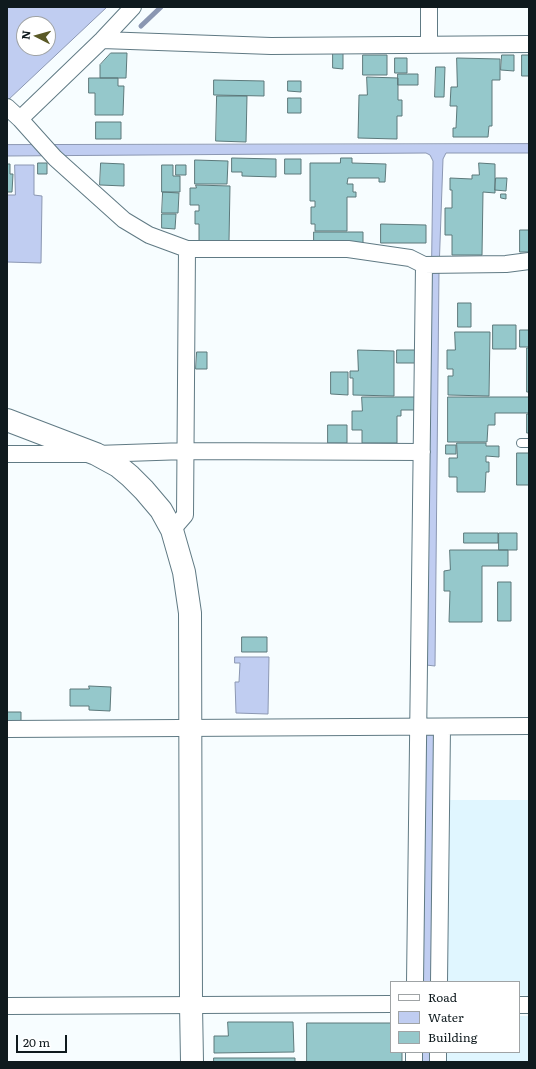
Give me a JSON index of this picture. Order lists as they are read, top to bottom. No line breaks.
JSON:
{"legend":["Road","Water","Building"],"scale_bar":"20 m","north":"left"}
